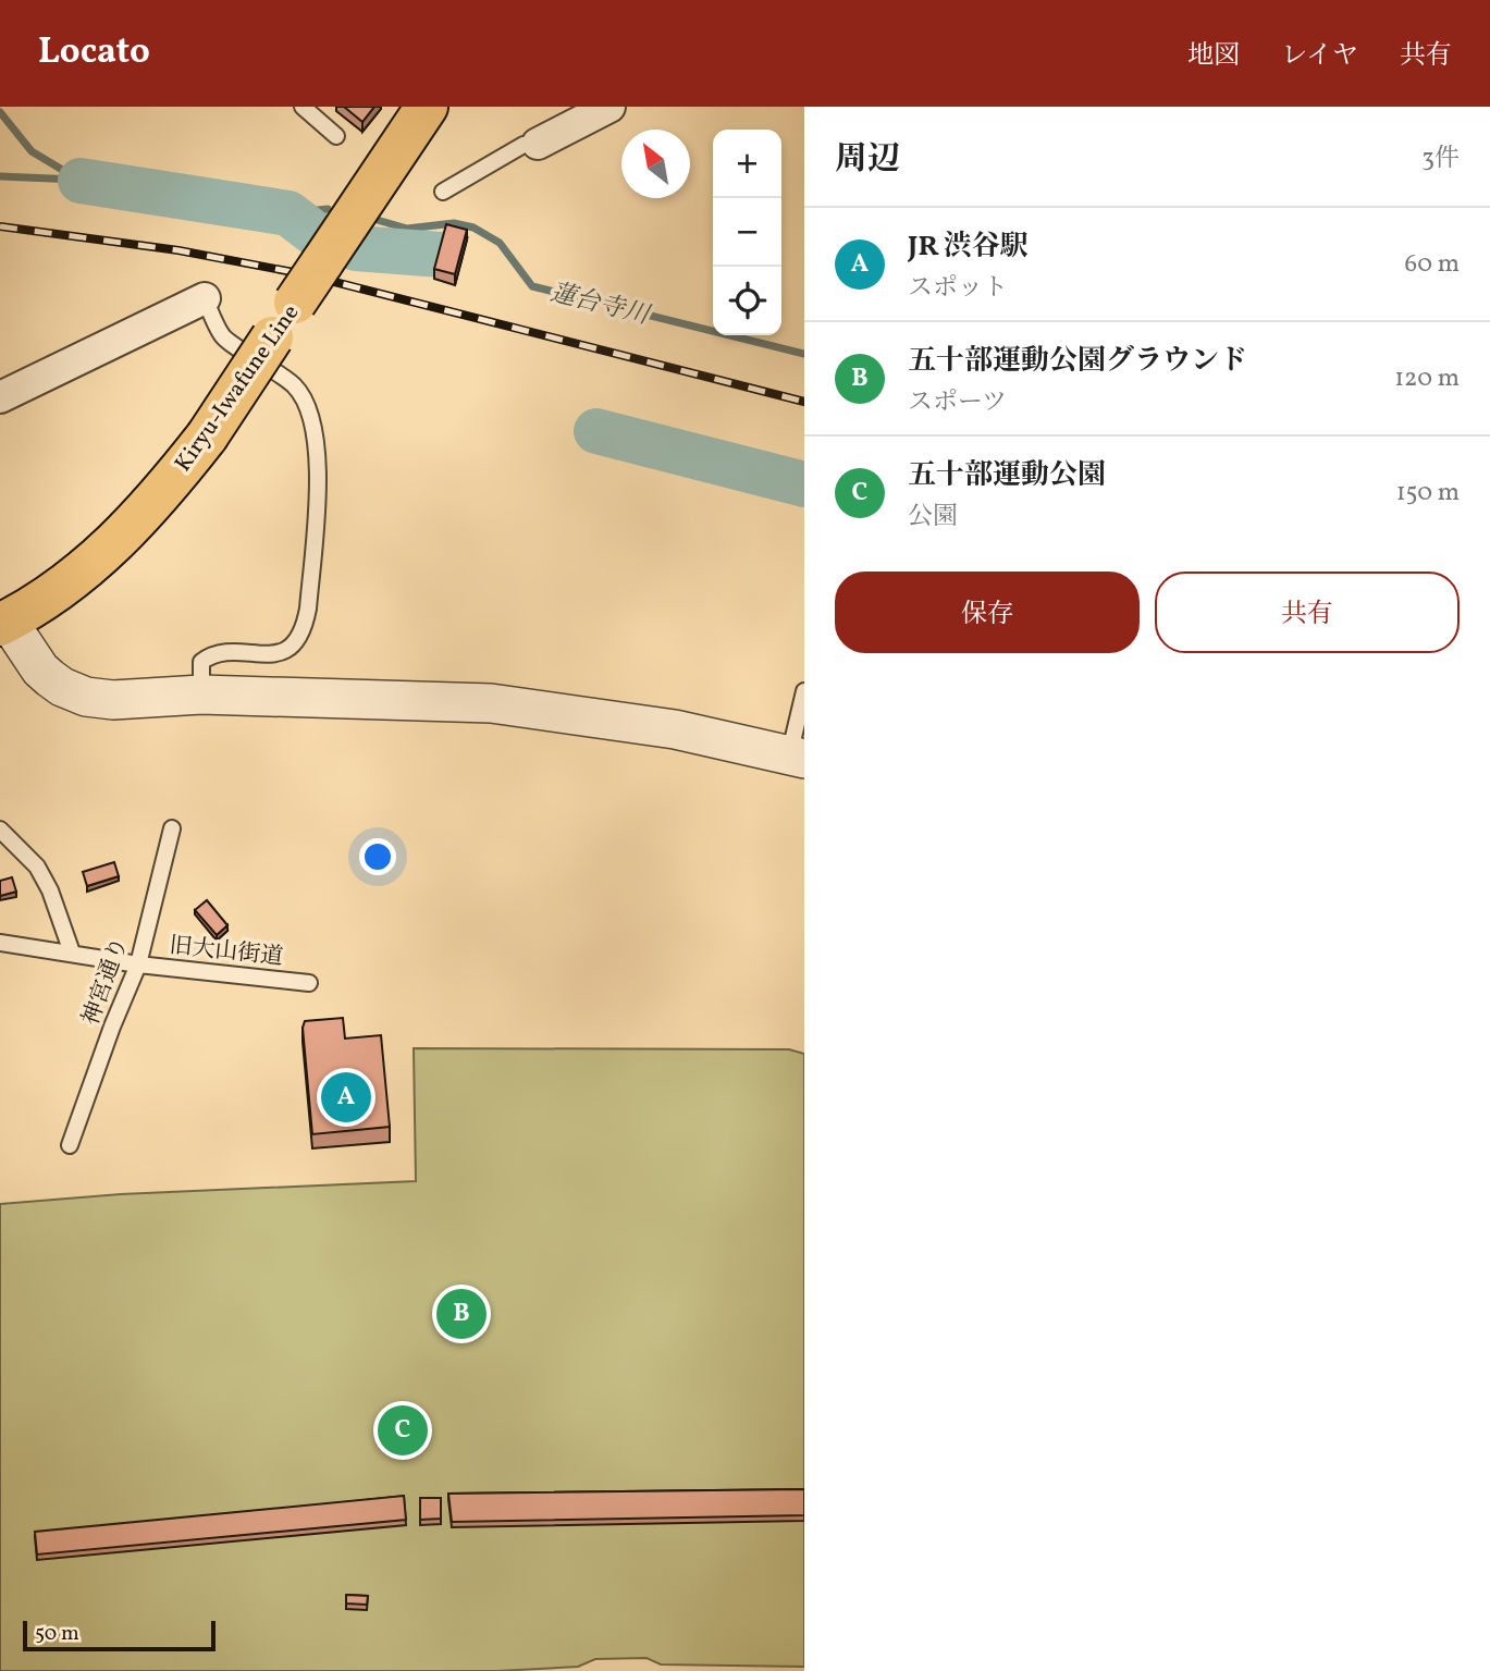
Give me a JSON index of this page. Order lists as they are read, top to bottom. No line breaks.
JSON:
{"streets":{"main road":["Kiryu-Iwafune Line"],"lane":["旧大山街道","神宮通り"]},"crossings":[["旧大山街道","神宮通り"]],"water":["蓮台寺川"],"scale_bar":"50 m","north":"top left","page":{"header":"Locato","nav":["地図","レイヤ","共有"],"heading":["周辺","3件"],"map_buttons":["+","−"],"list":[{"mark":"A","name":"JR 渋谷駅","note":"スポット","value":"60 m"},{"mark":"B","name":"五十部運動公園グラウンド","note":"スポーツ","value":"120 m"},{"mark":"C","name":"五十部運動公園","note":"公園","value":"150 m"}],"buttons":["保存","共有"],"pins":["A","B","C"],"scale":"50 m"}}
